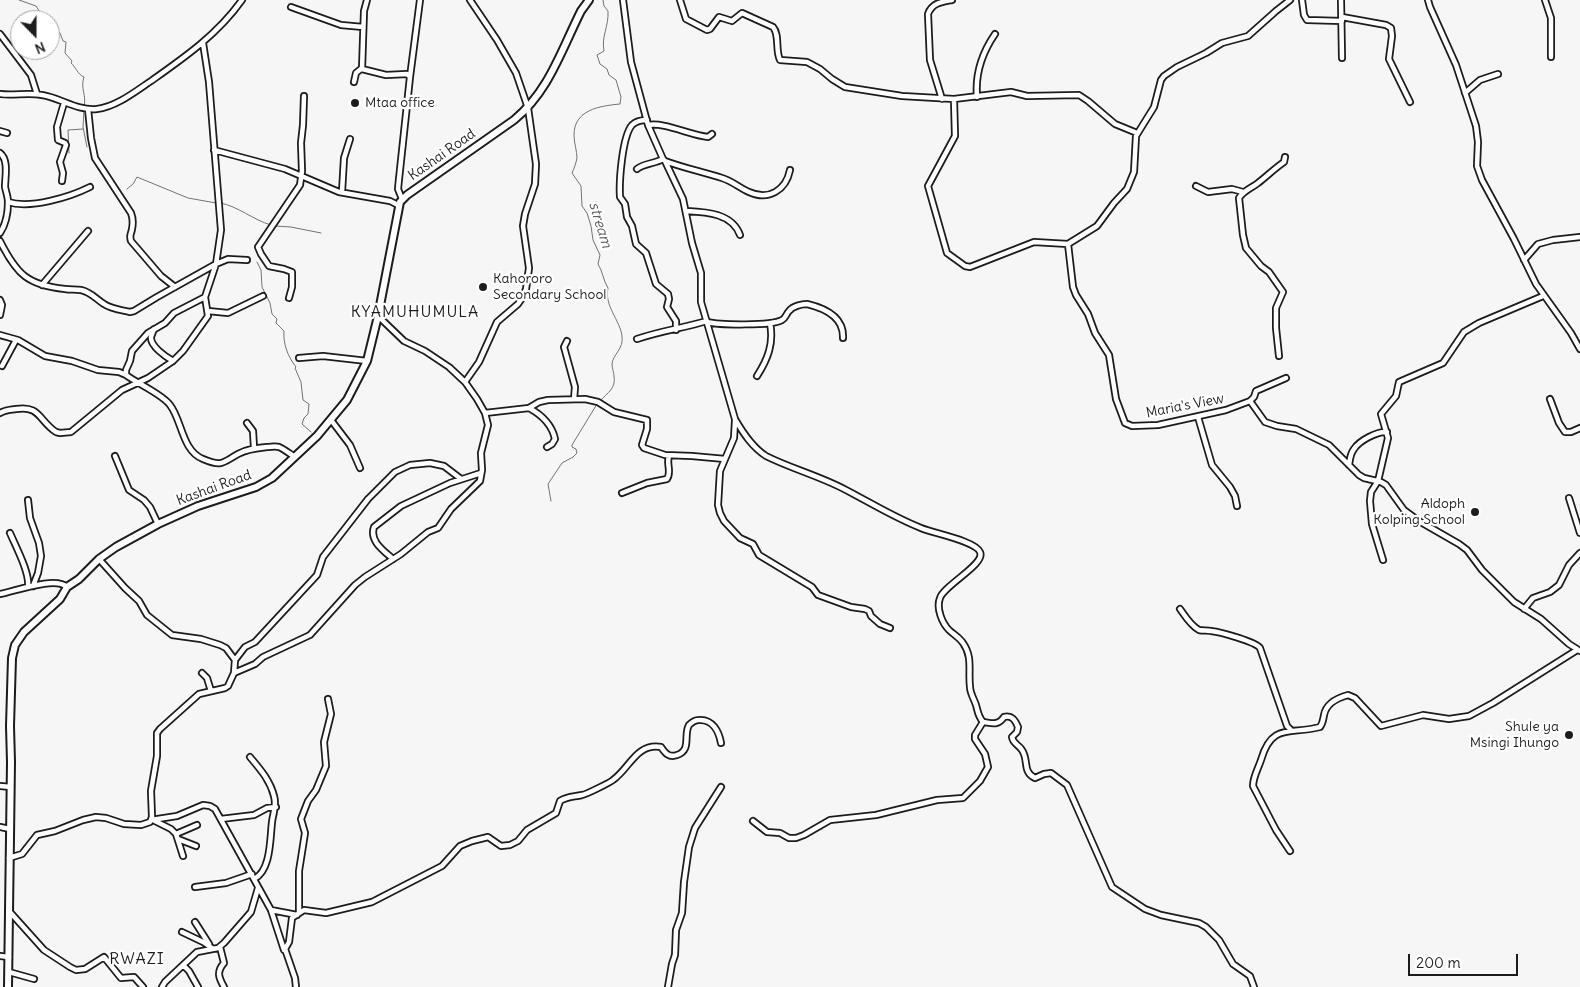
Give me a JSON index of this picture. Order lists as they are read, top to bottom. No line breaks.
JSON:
{"streets":{"street":["Kashai Road","Maria's View"]},"districts":["KYAMUHUMULA","RWAZI"],"water":["stream"],"places":["Mtaa office","Kahororo Secondary School","Aldoph Kolping School","Shule ya Msingi Ihungo"],"scale_bar":"200 m","north":"bottom"}
